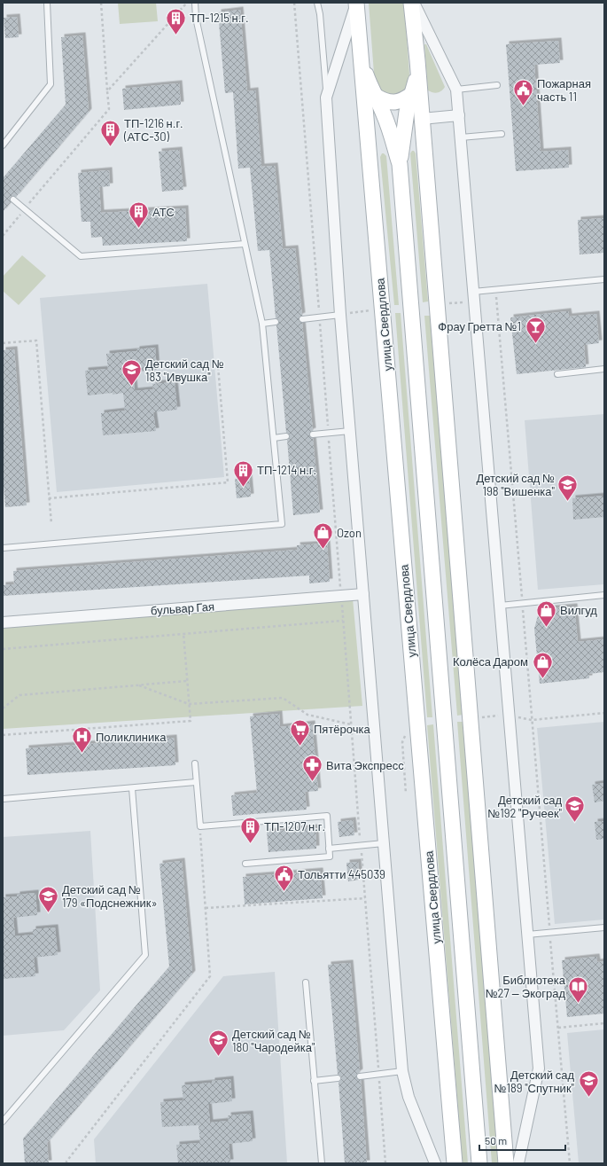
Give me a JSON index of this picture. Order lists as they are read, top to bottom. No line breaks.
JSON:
{"streets":{"main road":["улица Свердлова"],"street":["бульвар Гая"]},"places":{"building":["ТП-1215 н.г.","ТП-1216 н.г. (АТС-30)","АТС","ТП-1214 н.г.","ТП-1207 н.г."],"public building":["Пожарная часть 11","Тольятти 445039"],"bar":["Фрау Гретта №1"],"school or university":["Детский сад № 183 \"Ивушка\"","Детский сад № 198 \"Вишенка\"","Детский сад №192 \"Ручеек\"","Детский сад № 179 «Подснежник»","Детский сад № 180 \"Чародейка\"","Детский сад №189 \"Спутник\""],"shop":["Ozon","Вилгуд","Колёса Даром"],"supermarket":["Пятёрочка"],"hospital":["Поликлиника"],"pharmacy":["Вита Экспресс"],"library":["Библиотека №27 — Экоград"]},"scale_bar":"50 m"}
